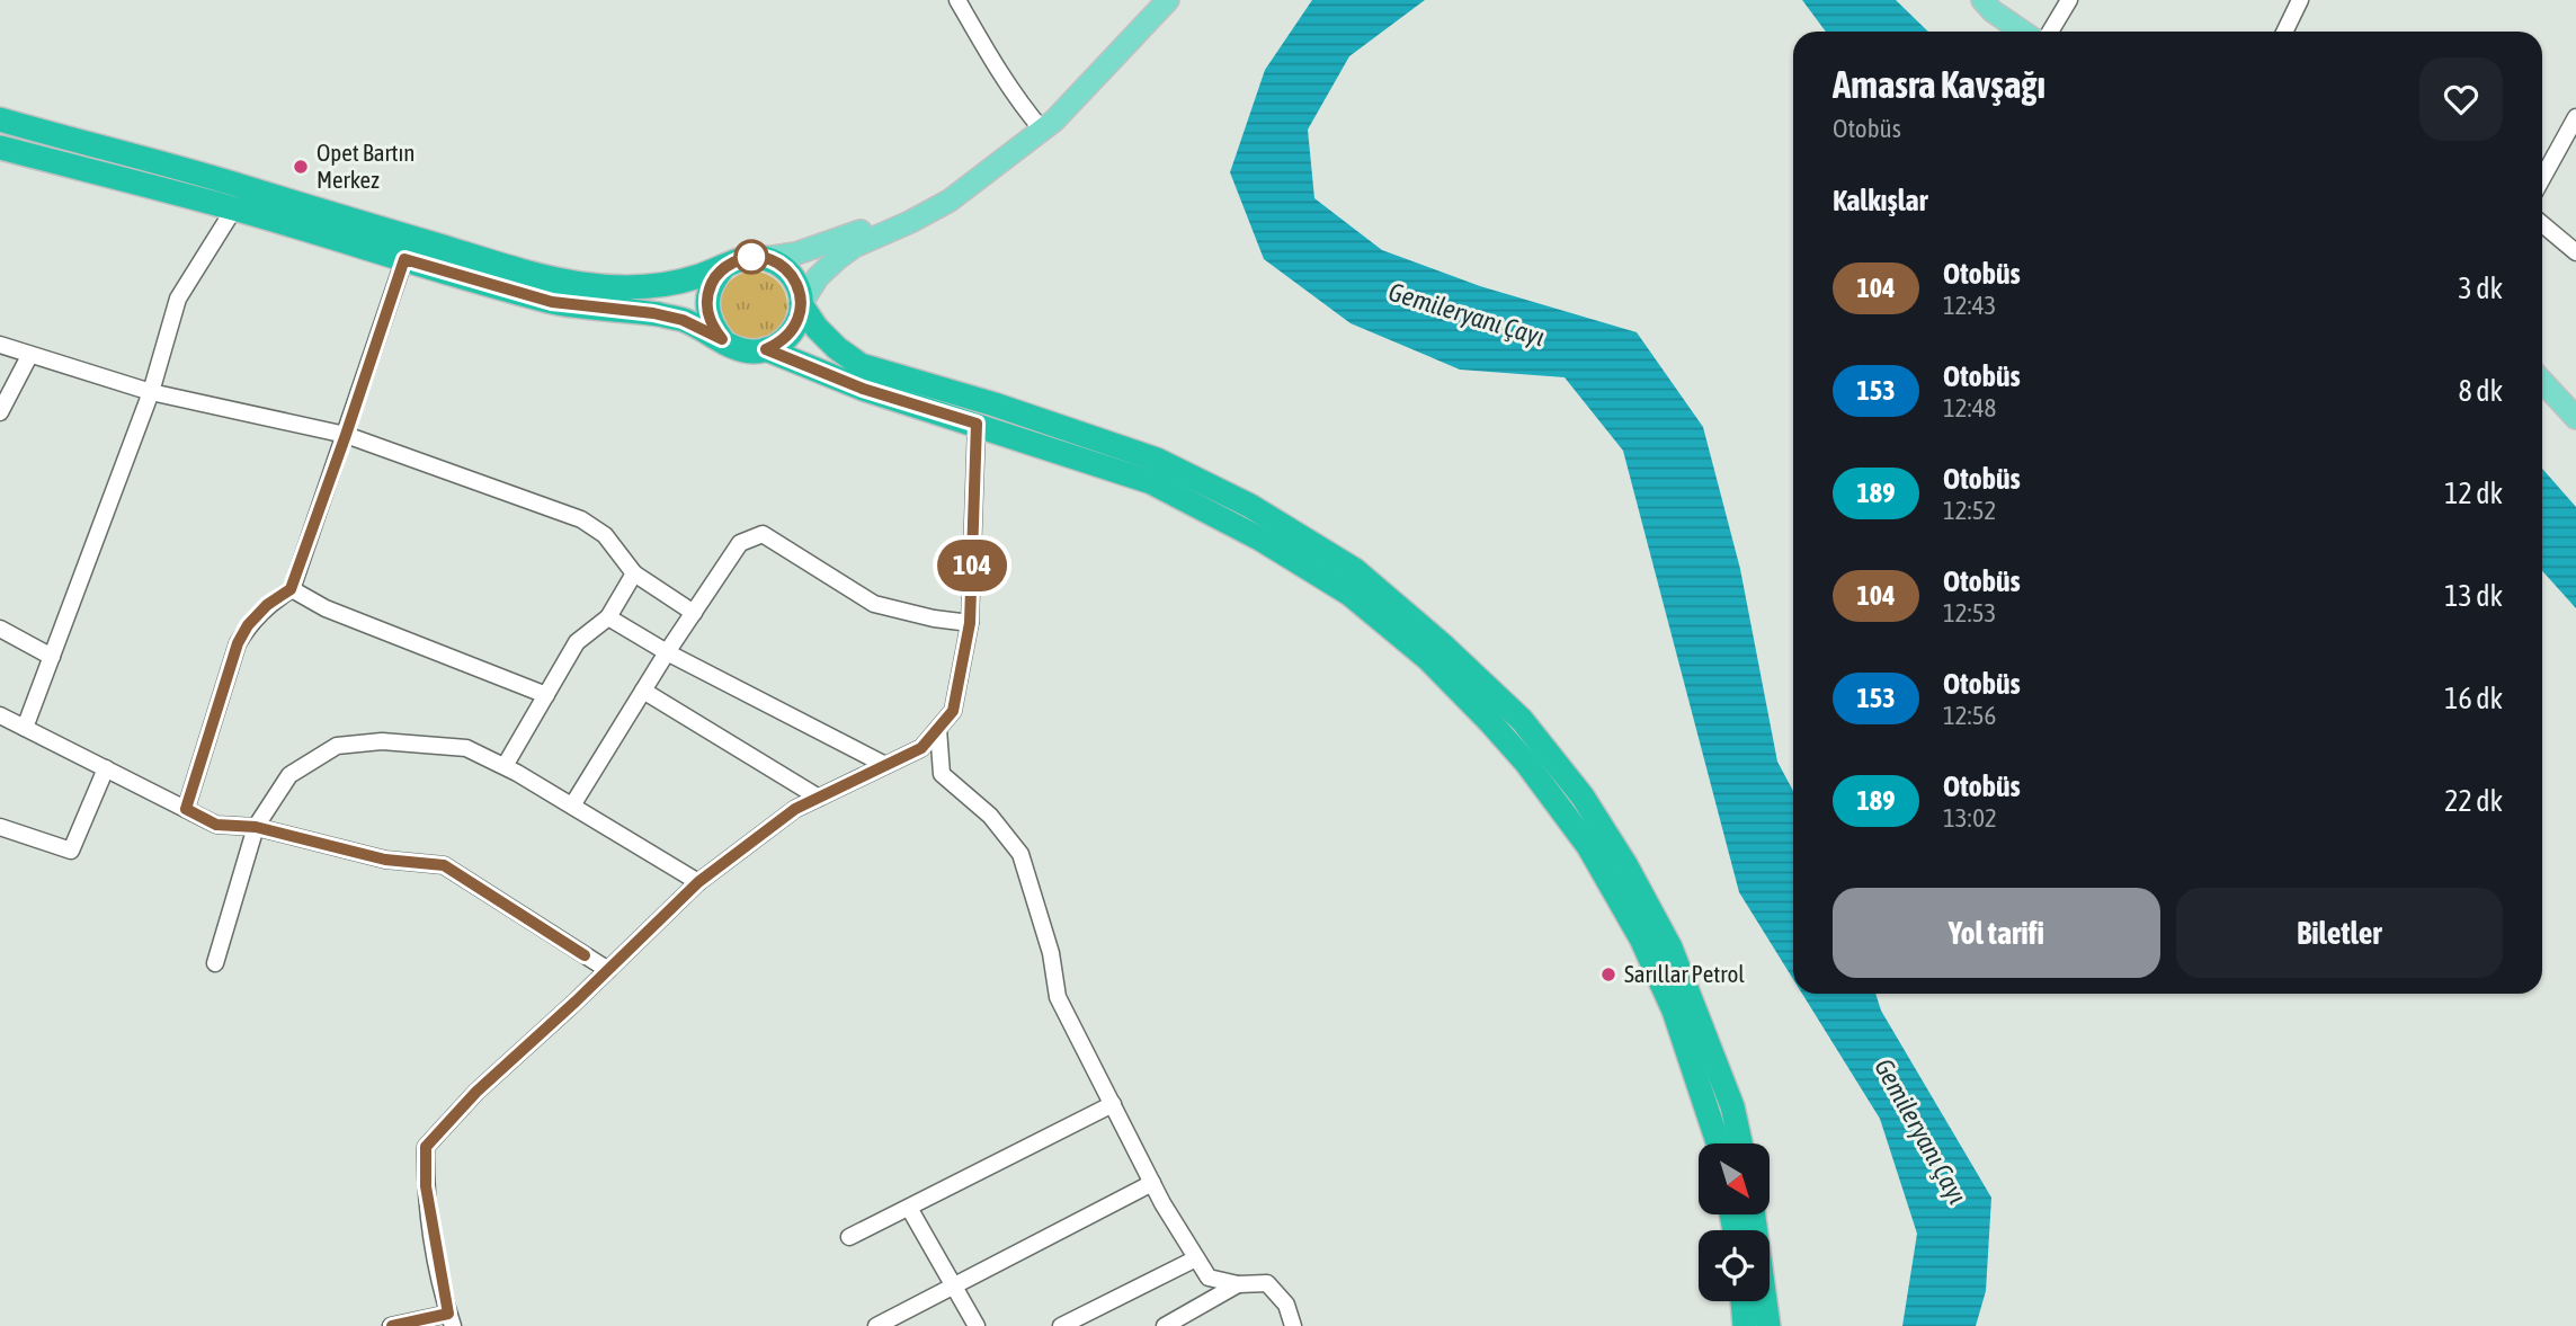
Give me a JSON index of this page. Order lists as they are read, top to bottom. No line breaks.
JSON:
{"water":["Gemileryanı Çayı"],"places":["Opet Bartın Merkez","Sarıllar Petrol"],"lines":["bus line 104"],"north":"bottom right","page":{"on_map":"104","heading":[["Amasra Kavşağı","Otobüs"],"Kalkışlar"],"list":[{"mark":"104","name":"Otobüs","note":"12:43","value":"3 dk"},{"mark":"153","name":"Otobüs","note":"12:48","value":"8 dk"},{"mark":"189","name":"Otobüs","note":"12:52","value":"12 dk"},{"mark":"104","name":"Otobüs","note":"12:53","value":"13 dk"},{"mark":"153","name":"Otobüs","note":"12:56","value":"16 dk"},{"mark":"189","name":"Otobüs","note":"13:02","value":"22 dk"}],"buttons":["Yol tarifi","Biletler"]}}
